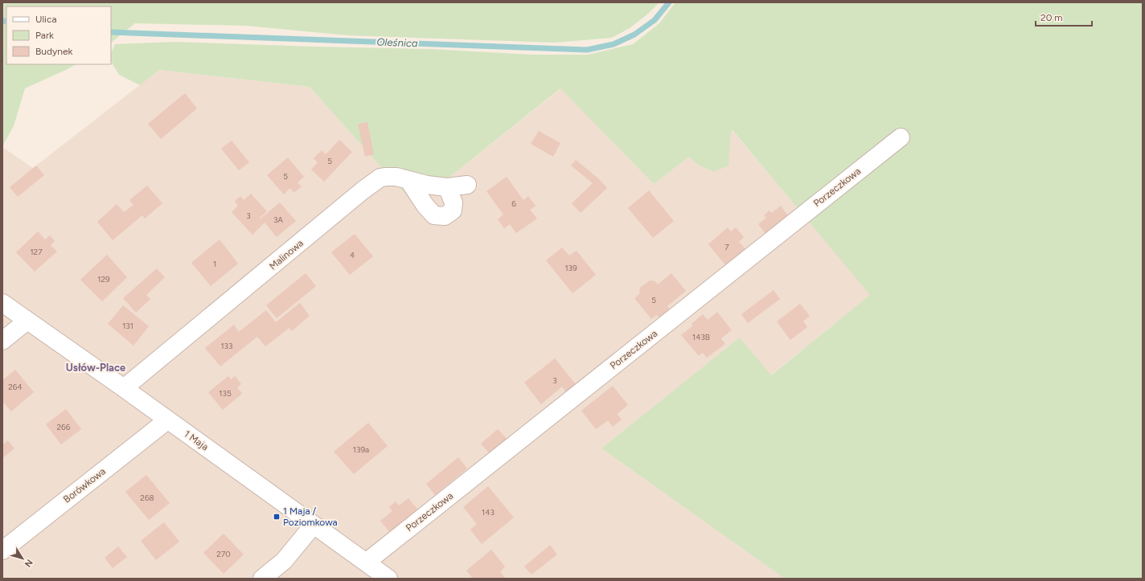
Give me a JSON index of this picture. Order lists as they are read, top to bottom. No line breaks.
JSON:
{"streets":{"street":["Porzeczkowa","Malinowa","1 Maja","Borówkowa"]},"crossings":[["Porzeczkowa","1 Maja"],["Malinowa","1 Maja"],["1 Maja","Borówkowa"]],"districts":["Usłów-Place"],"water":["Oleśnica"],"places":{"transit":["1 Maja / Poziomkowa"]},"house_numbers":["5","5","6","3","3A","7","127","4","1","139","129","5","131","143B","133","3","264","135","266","139a","268","143","270"],"legend":["Ulica","Park","Budynek"],"scale_bar":"20 m","north":"bottom right"}
